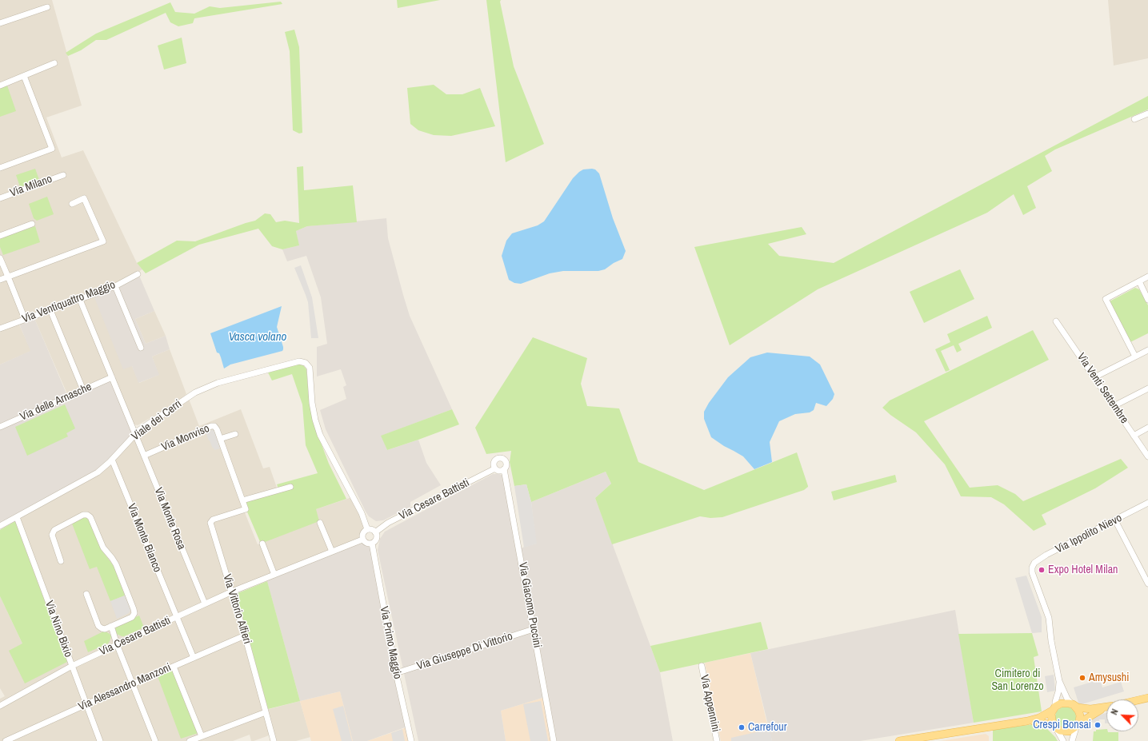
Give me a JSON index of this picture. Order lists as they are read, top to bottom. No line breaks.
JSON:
{"streets":{"street":["Via Milano","Via Ventiquattro Maggio","Via Venti Settembre","Via delle Arnasche","Viale dei Cerri","Via Monviso","Via Cesare Battisti","Via Monte Rosa","Via Ippolito Nievo","Via Monte Bianco","Via Giacomo Puccini","Via Vittorio Alfieri","Via Nino Bixio","Via Primo Maggio","Via Giuseppe Di Vittorio","Via Alessandro Manzoni","Via Appennini"]},"crossings":[["Via Ventiquattro Maggio","Via Monte Rosa"],["Via delle Arnasche","Via Monte Rosa"],["Viale dei Cerri","Via Cesare Battisti"],["Viale dei Cerri","Via Monte Rosa"],["Viale dei Cerri","Via Monte Bianco"],["Viale dei Cerri","Via Nino Bixio"],["Viale dei Cerri","Via Primo Maggio"],["Via Monviso","Via Monte Rosa"],["Via Monviso","Via Vittorio Alfieri"],["Via Cesare Battisti","Via Monte Rosa"],["Via Cesare Battisti","Via Monte Bianco"],["Via Cesare Battisti","Via Giacomo Puccini"],["Via Cesare Battisti","Via Vittorio Alfieri"],["Via Cesare Battisti","Via Nino Bixio"],["Via Cesare Battisti","Via Primo Maggio"],["Via Monte Bianco","Via Alessandro Manzoni"],["Via Giacomo Puccini","Via Giuseppe Di Vittorio"],["Via Vittorio Alfieri","Via Alessandro Manzoni"],["Via Nino Bixio","Via Alessandro Manzoni"],["Via Primo Maggio","Via Giuseppe Di Vittorio"]],"water":["Vasca volano"],"parks":["Cimitero di San Lorenzo"],"places":["Expo Hotel Milan","Amysushi","Crespi Bonsai","Carrefour"],"north":"top left"}
